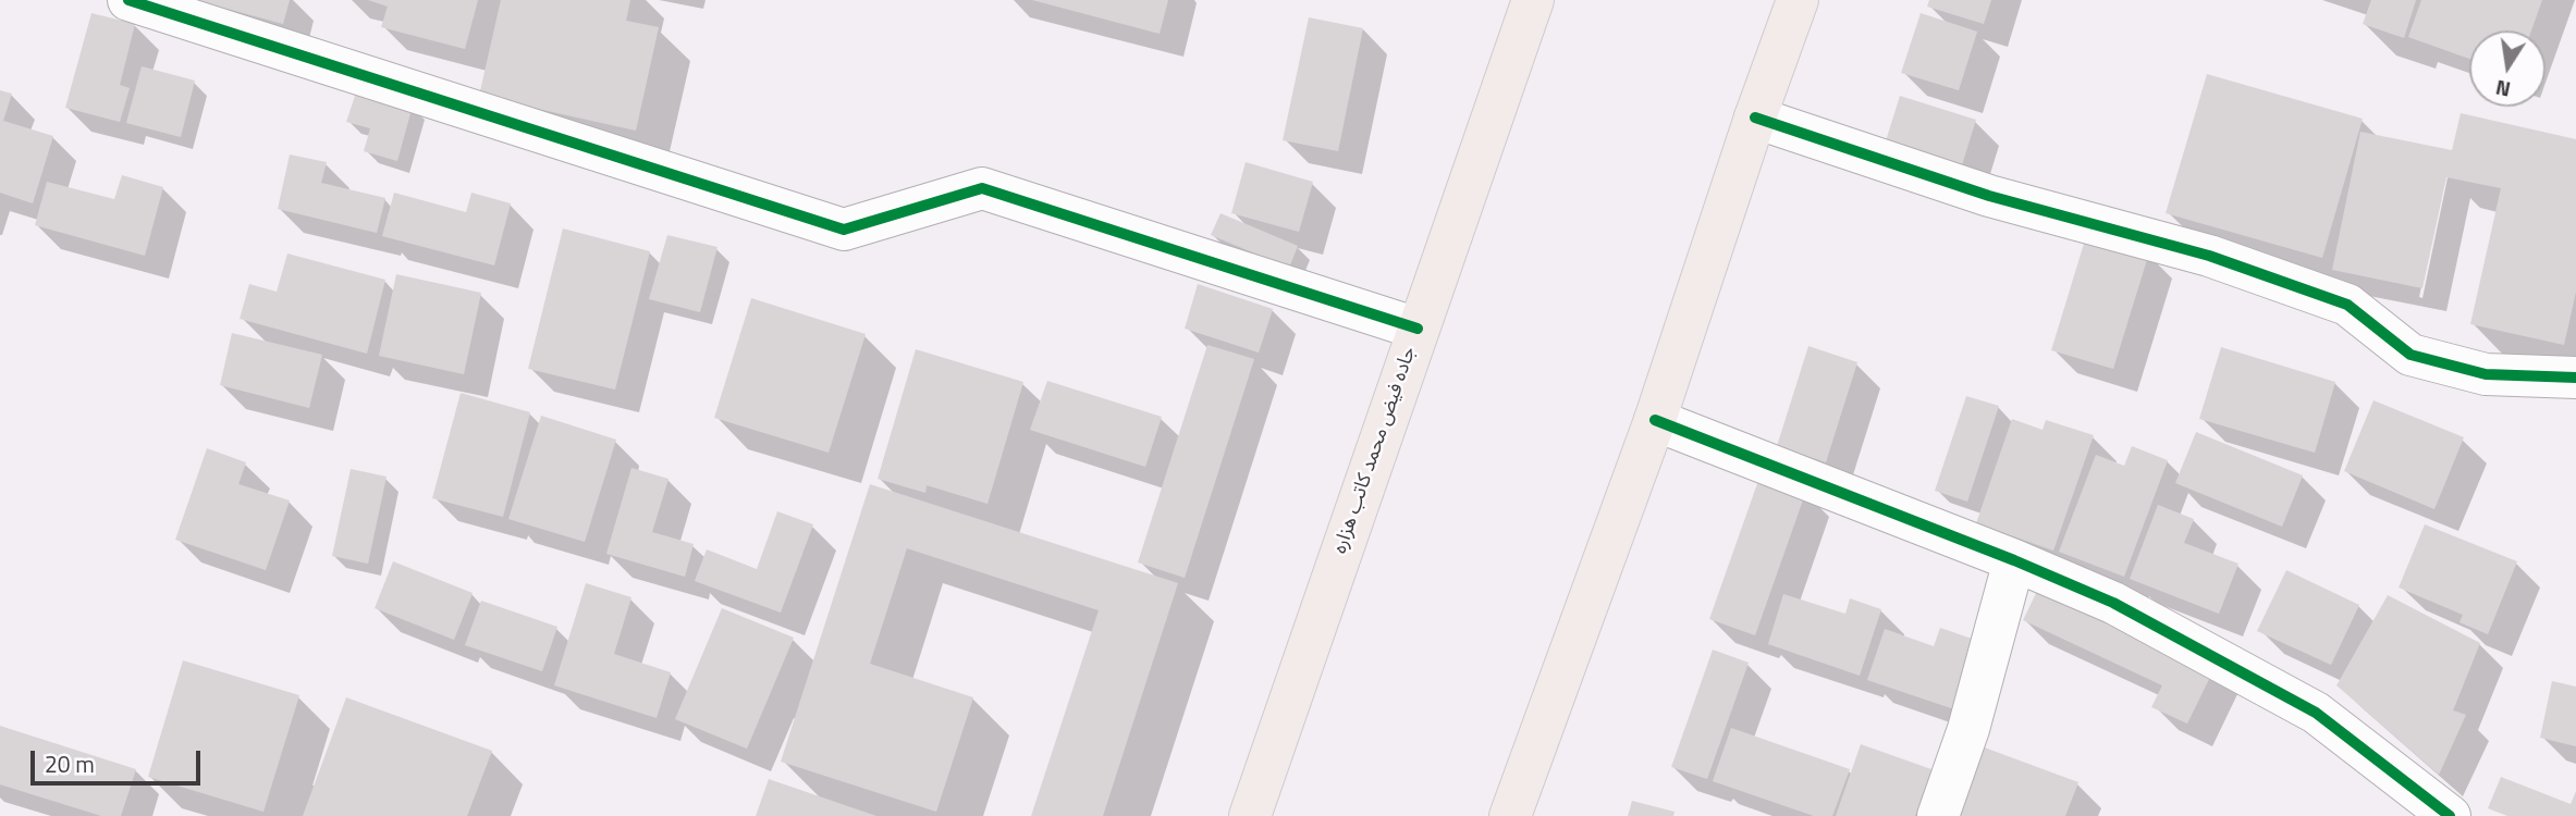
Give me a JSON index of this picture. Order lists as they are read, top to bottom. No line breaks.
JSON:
{"streets":{"main road":["جاده فیض محمد کاتب هزاره"]},"scale_bar":"20 m","north":"bottom"}
